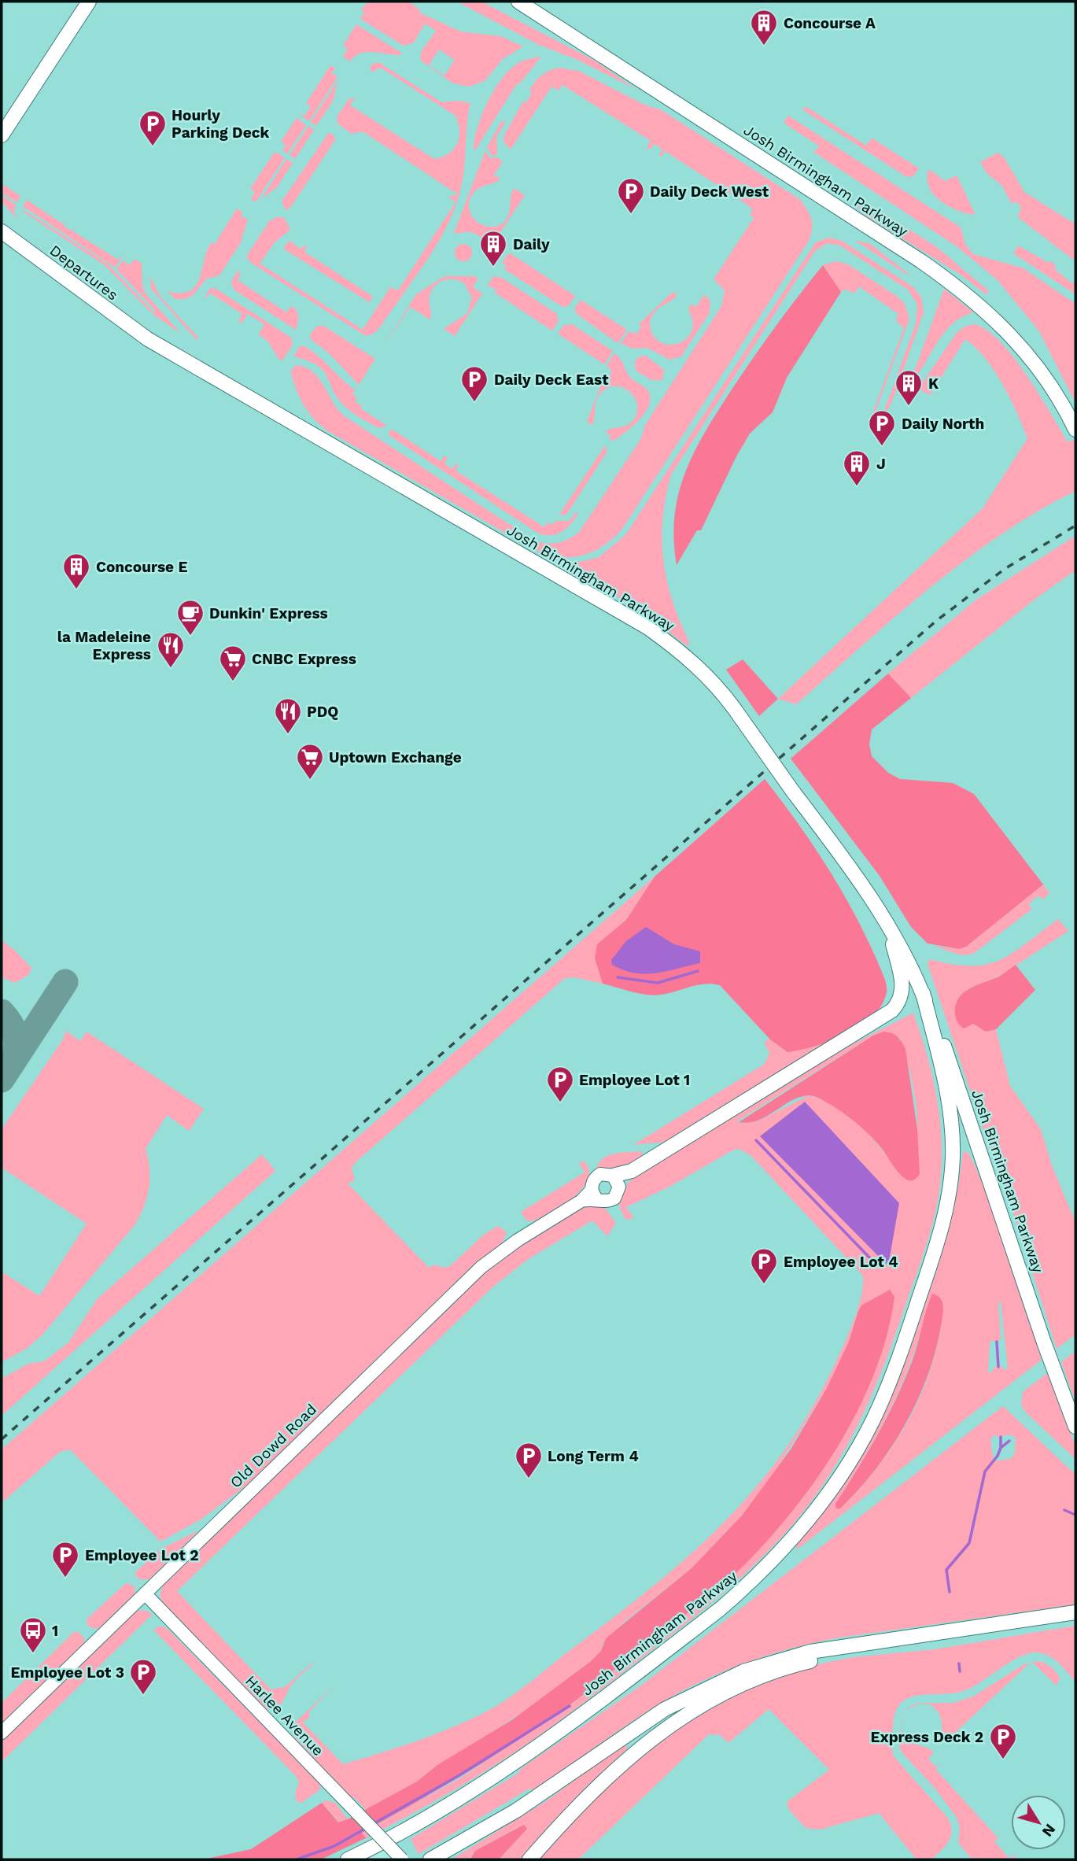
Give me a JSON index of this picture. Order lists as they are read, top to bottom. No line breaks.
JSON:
{"streets":{"main road":["Josh Birmingham Parkway","Departures"],"street":["Old Dowd Road","Harlee Avenue"]},"crossings":[["Josh Birmingham Parkway","Departures"],["Old Dowd Road","Harlee Avenue"]],"places":{"building":["Concourse A","Daily","K","J","Concourse E"],"parking":["Hourly Parking Deck","Daily Deck West","Daily Deck East","Daily North","Employee Lot 1","Employee Lot 4","Long Term 4","Employee Lot 2","Employee Lot 3","Express Deck 2"],"cafe":["Dunkin' Express"],"restaurant":["la Madeleine Express","PDQ"],"supermarket":["CNBC Express","Uptown Exchange"],"bus stop":["1"]},"north":"bottom right"}
